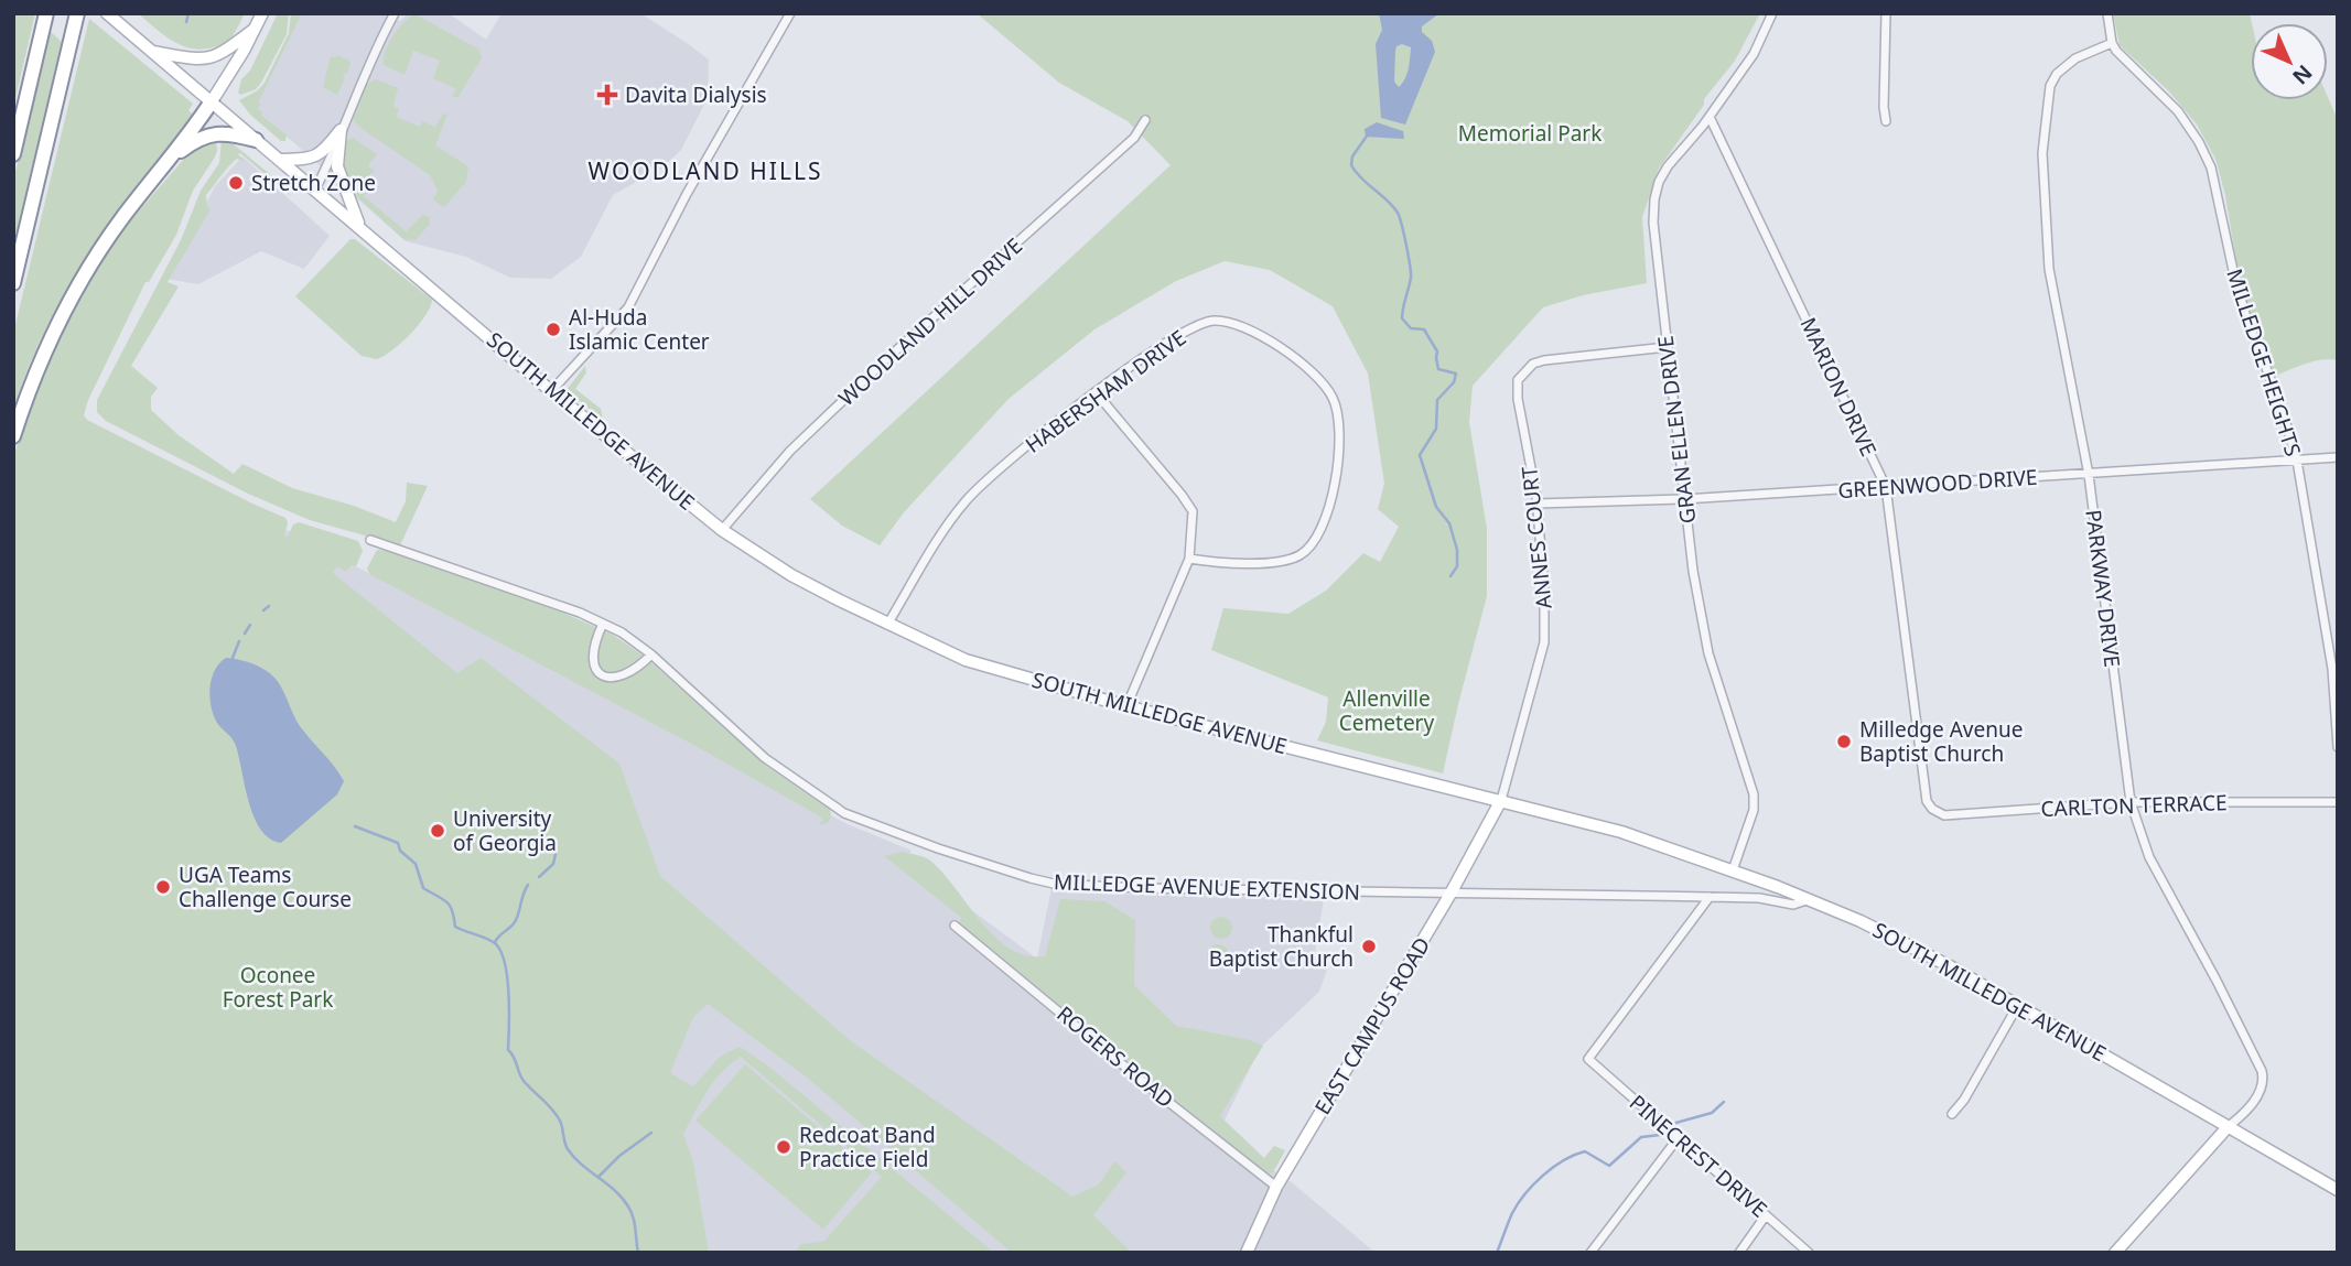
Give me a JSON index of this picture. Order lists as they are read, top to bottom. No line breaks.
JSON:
{"streets":{"main road":["SOUTH MILLEDGE AVENUE","EAST CAMPUS ROAD"],"street":["WOODLAND HILL DRIVE","MILLEDGE HEIGHTS","MARION DRIVE","HABERSHAM DRIVE","GRAN ELLEN DRIVE","GREENWOOD DRIVE","ANNES COURT","PARKWAY DRIVE","CARLTON TERRACE","MILLEDGE AVENUE EXTENSION","ROGERS ROAD","PINECREST DRIVE"]},"crossings":[["WOODLAND HILL DRIVE","SOUTH MILLEDGE AVENUE"],["MILLEDGE HEIGHTS","GREENWOOD DRIVE"],["MILLEDGE HEIGHTS","PARKWAY DRIVE"],["MARION DRIVE","GRAN ELLEN DRIVE"],["MARION DRIVE","GREENWOOD DRIVE"],["MARION DRIVE","CARLTON TERRACE"],["HABERSHAM DRIVE","SOUTH MILLEDGE AVENUE"],["SOUTH MILLEDGE AVENUE","GRAN ELLEN DRIVE"],["SOUTH MILLEDGE AVENUE","ANNES COURT"],["SOUTH MILLEDGE AVENUE","PARKWAY DRIVE"],["SOUTH MILLEDGE AVENUE","MILLEDGE AVENUE EXTENSION"],["SOUTH MILLEDGE AVENUE","EAST CAMPUS ROAD"],["GRAN ELLEN DRIVE","GREENWOOD DRIVE"],["GRAN ELLEN DRIVE","ANNES COURT"],["GREENWOOD DRIVE","ANNES COURT"],["GREENWOOD DRIVE","PARKWAY DRIVE"],["ANNES COURT","EAST CAMPUS ROAD"],["PARKWAY DRIVE","CARLTON TERRACE"],["MILLEDGE AVENUE EXTENSION","EAST CAMPUS ROAD"],["MILLEDGE AVENUE EXTENSION","PINECREST DRIVE"],["EAST CAMPUS ROAD","ROGERS ROAD"]],"districts":["WOODLAND HILLS"],"parks":["Memorial Park","Allenville Cemetery","Oconee Forest Park"],"places":{"health":["Davita Dialysis"],"other":["Stretch Zone","Al-Huda Islamic Center","Milledge Avenue Baptist Church","University of Georgia","UGA Teams Challenge Course","Thankful Baptist Church","Redcoat Band Practice Field"]},"north":"bottom right"}
